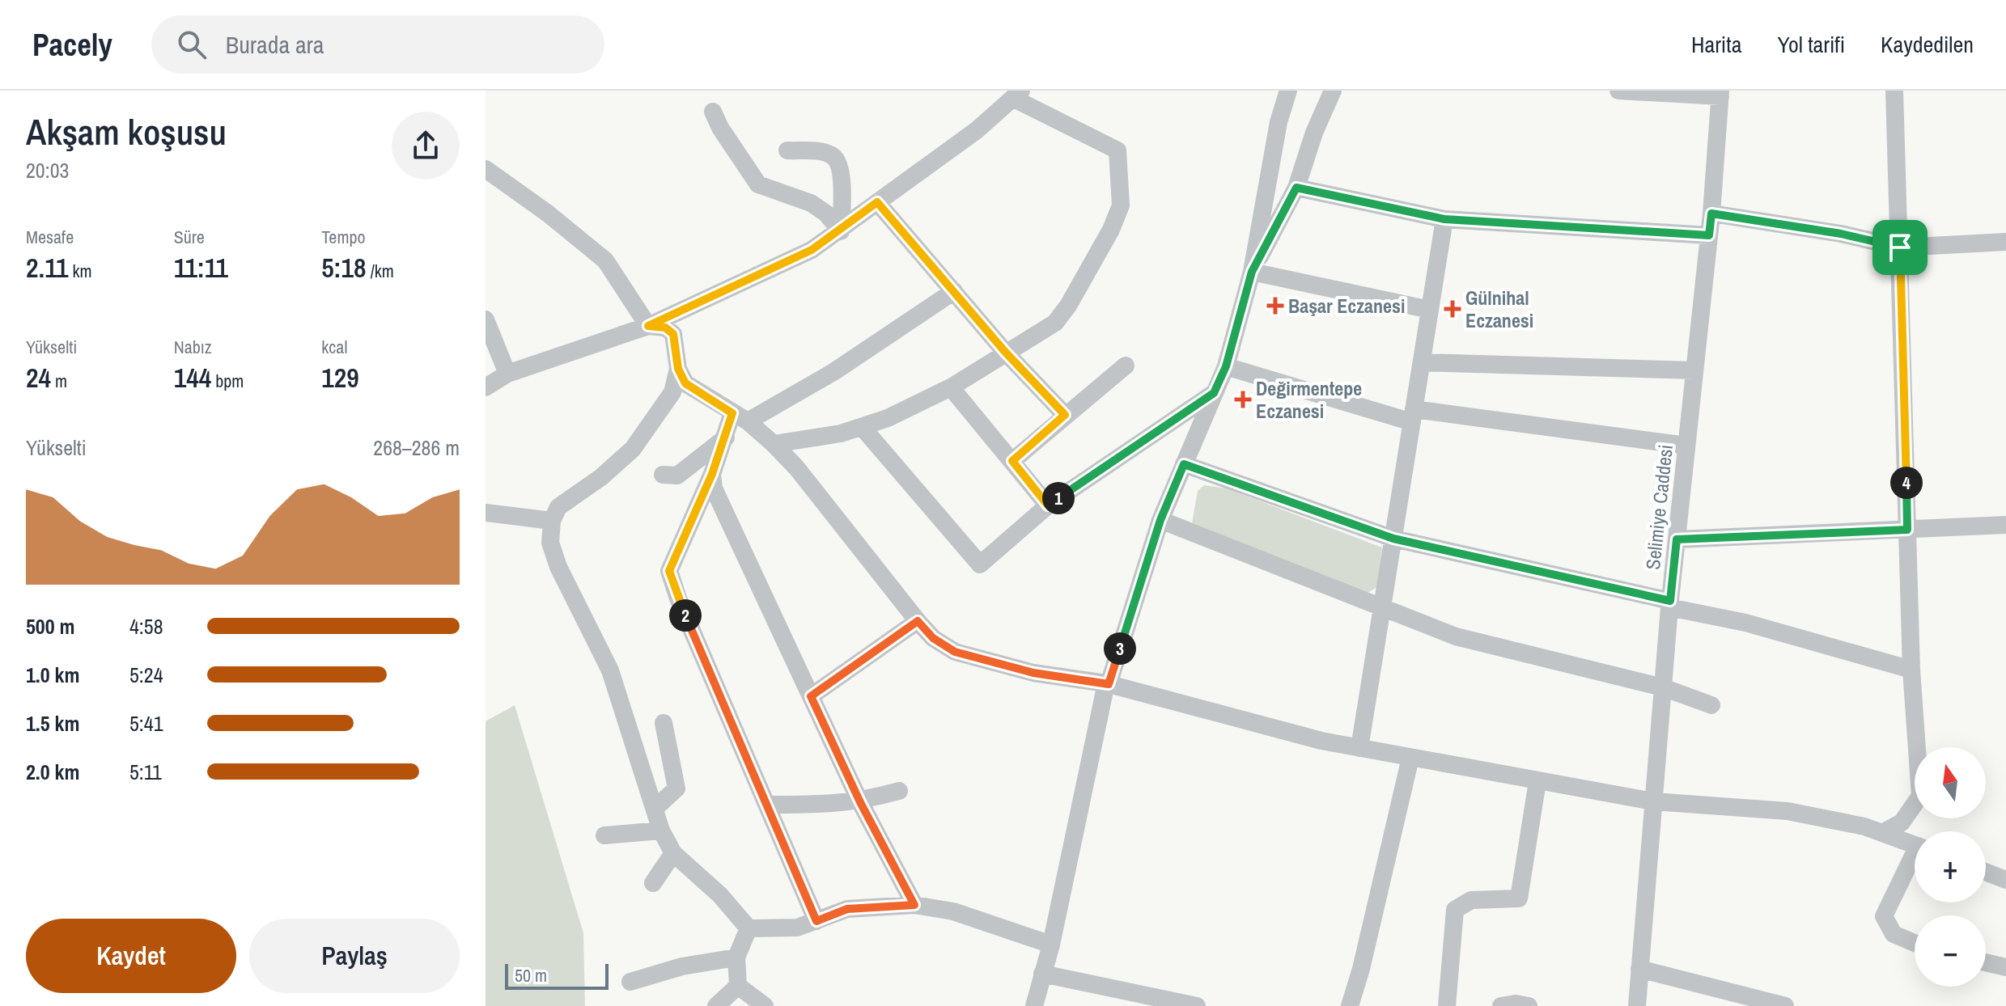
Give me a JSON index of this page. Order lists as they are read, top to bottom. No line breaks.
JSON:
{"streets":{"street":["Selimiye Caddesi"]},"places":{"health":["Başar Eczanesi","Gülnihal Eczanesi","Değirmentepe Eczanesi"]},"scale_bar":"50 m","north":"top","page":{"header":"Pacely","search":"Burada ara","nav":["Harita","Yol tarifi","Kaydedilen"],"heading":["Akşam koşusu","20:03"],"stats":[["Mesafe","2.11 km"],["Süre","11:11"],["Tempo","5:18 /km"],["Yükselti","24 m"],["Nabız","144 bpm"],["kcal","129"]],"chart":["Yükselti","268–286 m"],"pins":["4","1","2","3"],"list":[{"name":"500 m","note":"4:58"},{"name":"1.0 km","note":"5:24"},{"name":"1.5 km","note":"5:41"},{"name":"2.0 km","note":"5:11"}],"map_buttons":["+","−"],"buttons":["Kaydet","Paylaş"],"scale":"50 m"}}
